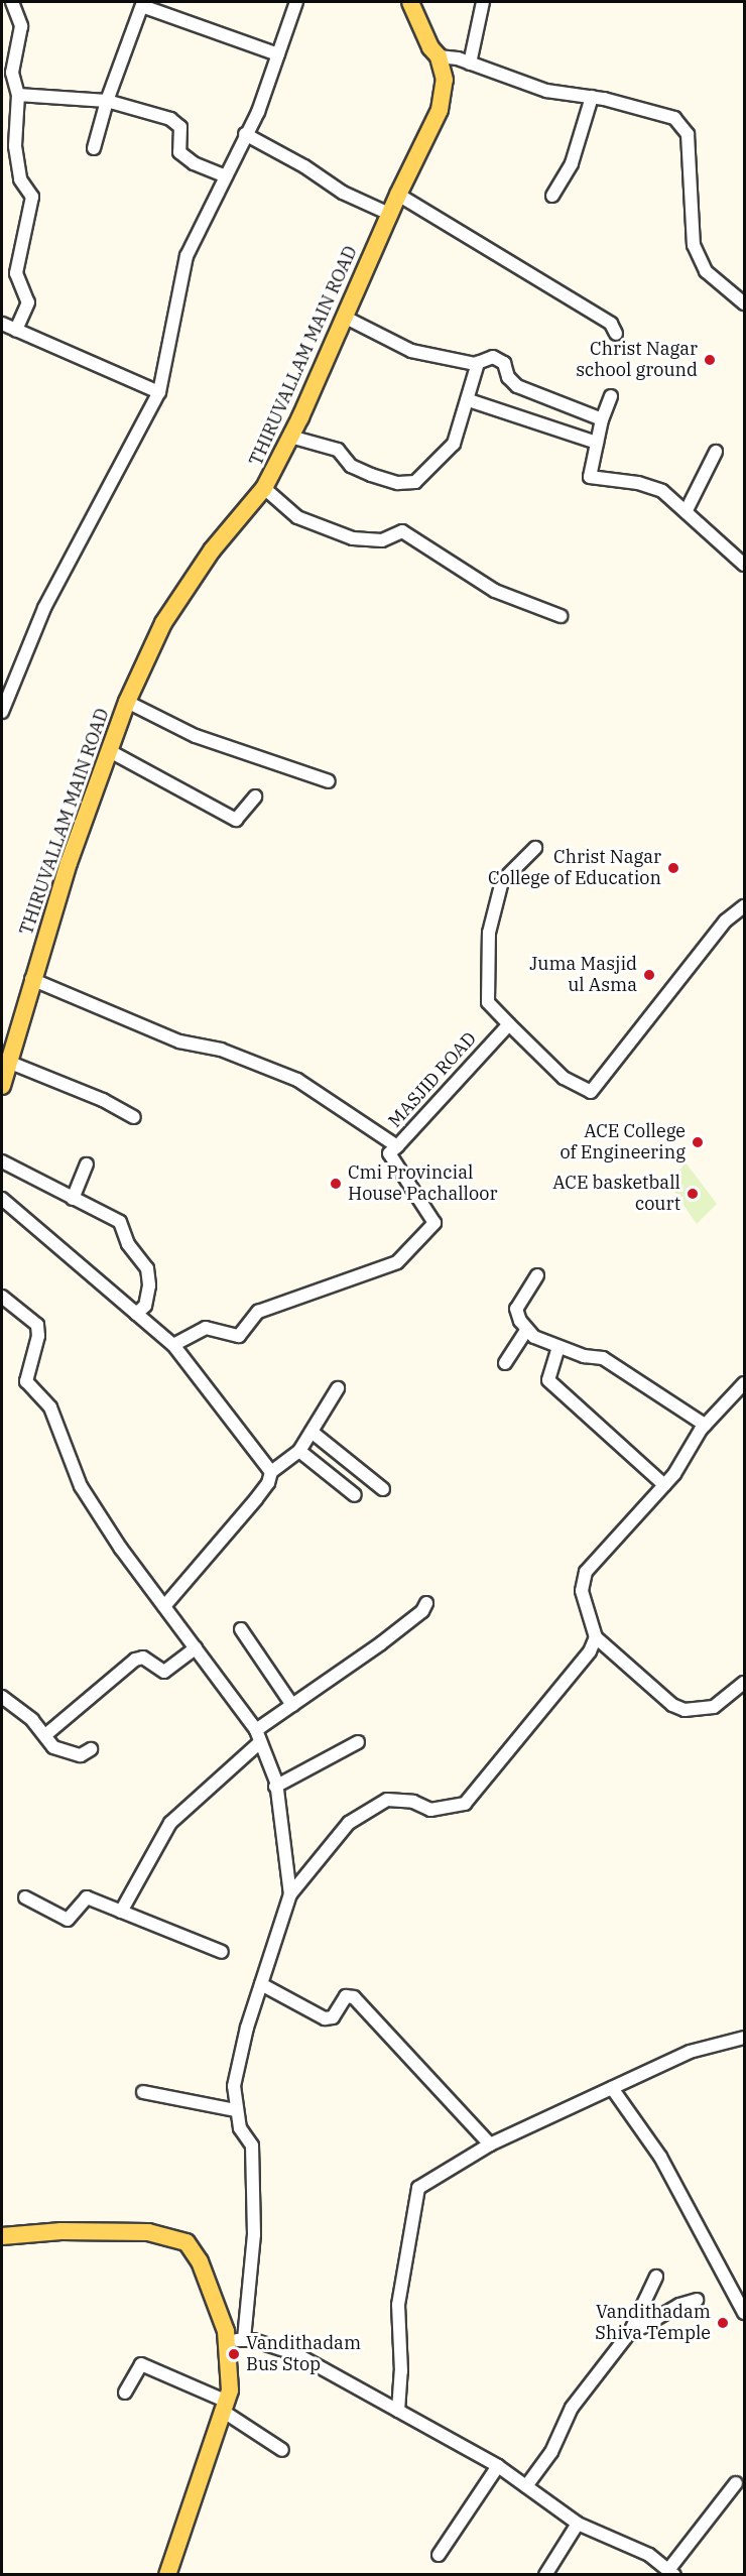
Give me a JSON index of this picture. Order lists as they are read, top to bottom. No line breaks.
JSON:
{"streets":{"main road":["THIRUVALLAM MAIN ROAD"],"street":["MASJID ROAD"]},"crossings":[["THIRUVALLAM MAIN ROAD","MASJID ROAD"]],"places":["Christ Nagar school ground","Christ Nagar College of Education","Juma Masjid ul Asma","ACE College of Engineering","Cmi Provincial House Pachalloor","ACE basketball court","Vandithadam Shiva Temple","Vandithadam Bus Stop"]}
